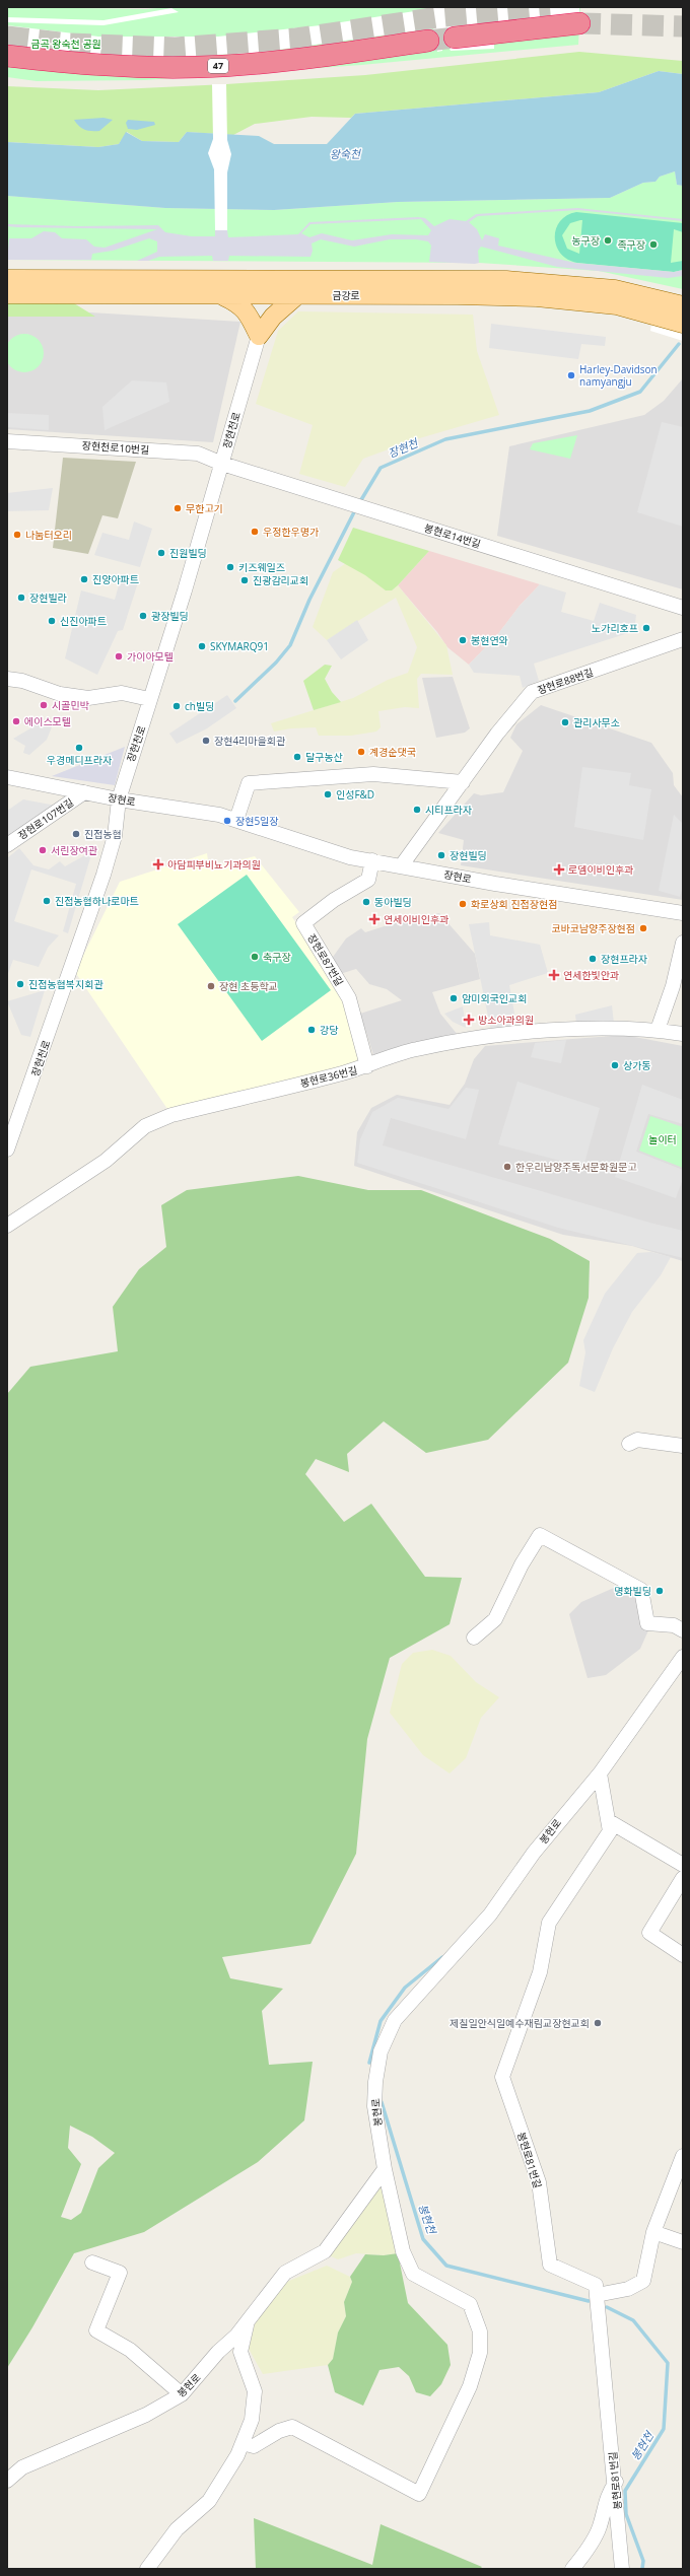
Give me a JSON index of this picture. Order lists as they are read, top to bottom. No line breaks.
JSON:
{"streets":{"highway":["47"],"main road":["금강로"],"street":["장현천로","장현천로10번길","봉현로14번길","장현로88번길","장현로","장현로107번길","장현로87번길","봉현로36번길","봉현로","봉현로81번길"]},"crossings":[["장현천로","장현천로10번길"],["장현천로","봉현로14번길"],["장현천로","장현로"],["장현천로10번길","봉현로14번길"],["장현로88번길","장현로"],["장현로","장현로107번길"],["장현로","장현로87번길"],["장현로87번길","봉현로36번길"],["봉현로","봉현로81번길"]],"water":["왕숙천","장현천","봉현천"],"parks":["금곡 왕숙천 공원","놀이터"],"places":{"other":["농구장","족구장","Harley-Davidson namyangju","무한고기","우정한우명가","나눔터오리","진원빌딩","키즈웨일즈","진양아파트","진광감리교회","장현빌라","광장빌딩","신진아파트","노가리호프","봉현연와","SKYMARQ91","가이아모텔","시골민박","ch빌딩","에이스모텔","관리사무소","장현4리마을회관","우경메디프라자","계경순댓국","달구농산","인성F&D","시티프라자","장현5일장","진접농협","서린장여관","장현빌딩","진접농협하나로마트","동아빌딩","화로상회 진접장현점","코바코남양주장현점","축구장","장현프라자","진접농협복지회관","장현 초등학교","암미외국인교회","강당","상가동","한우리남양주독서문화원문고","명화빌딩","제칠일안식일예수재림교장현교회"],"health":["아담피부비뇨기과의원","로뎀이비인후과","연세이비인후과","연세한빛안과","방소아과의원"]}}
